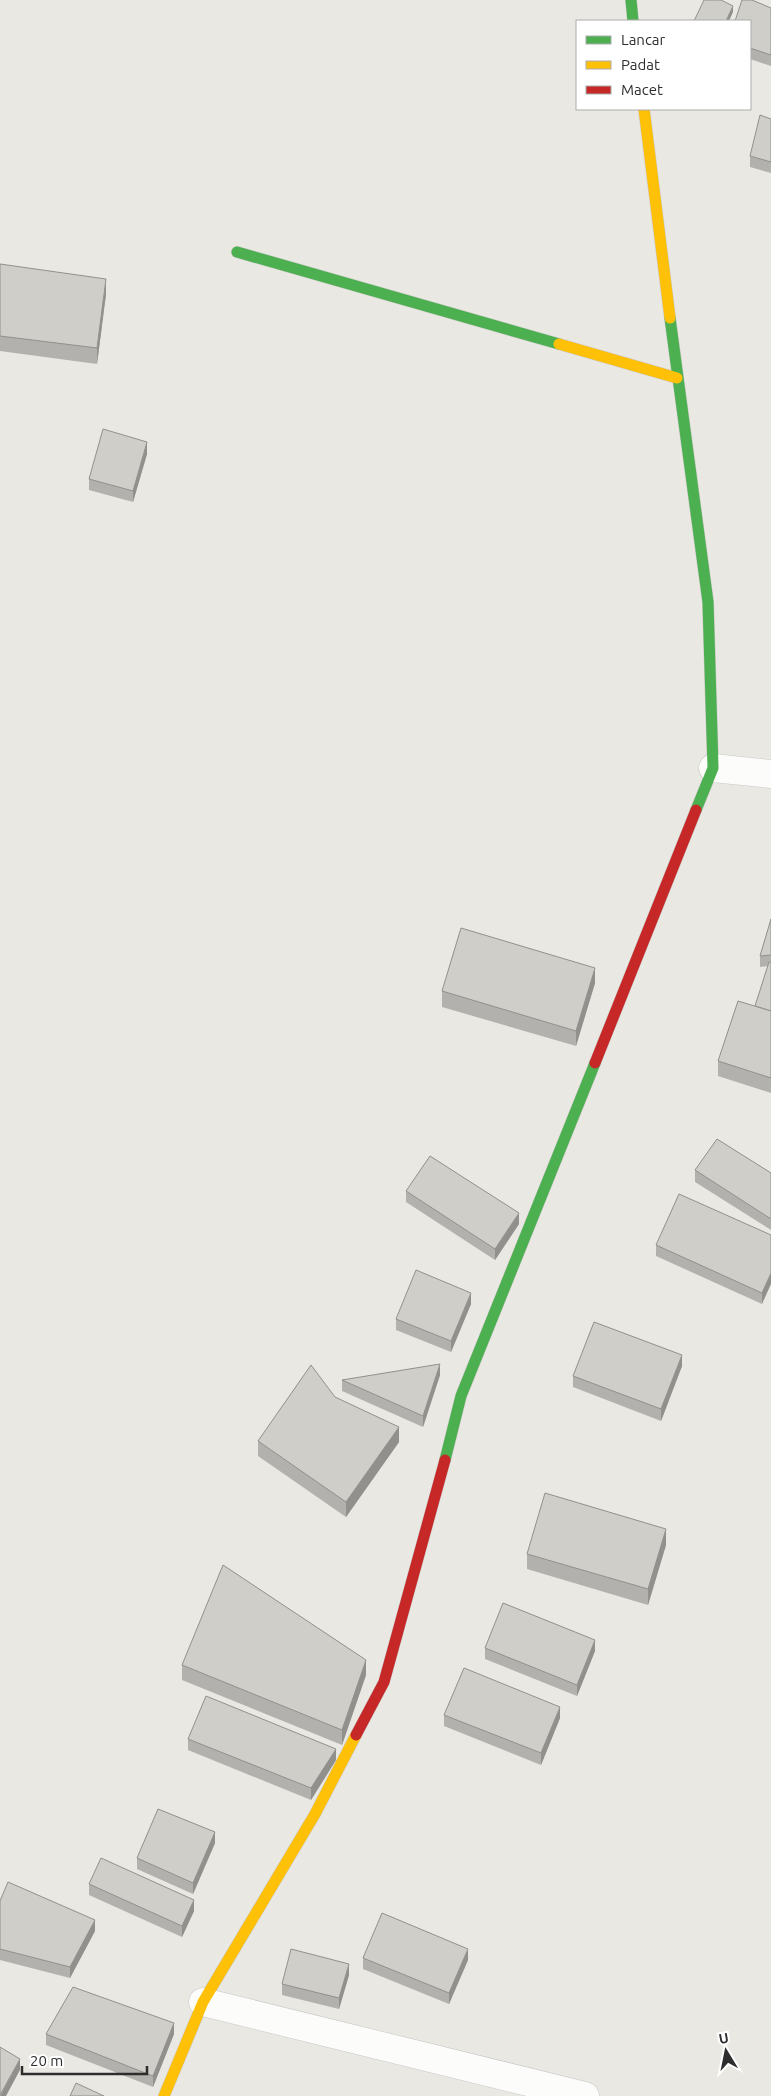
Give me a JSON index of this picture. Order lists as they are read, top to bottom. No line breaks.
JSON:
{"legend":["Lancar","Padat","Macet"],"scale_bar":"20 m","north":"top"}
